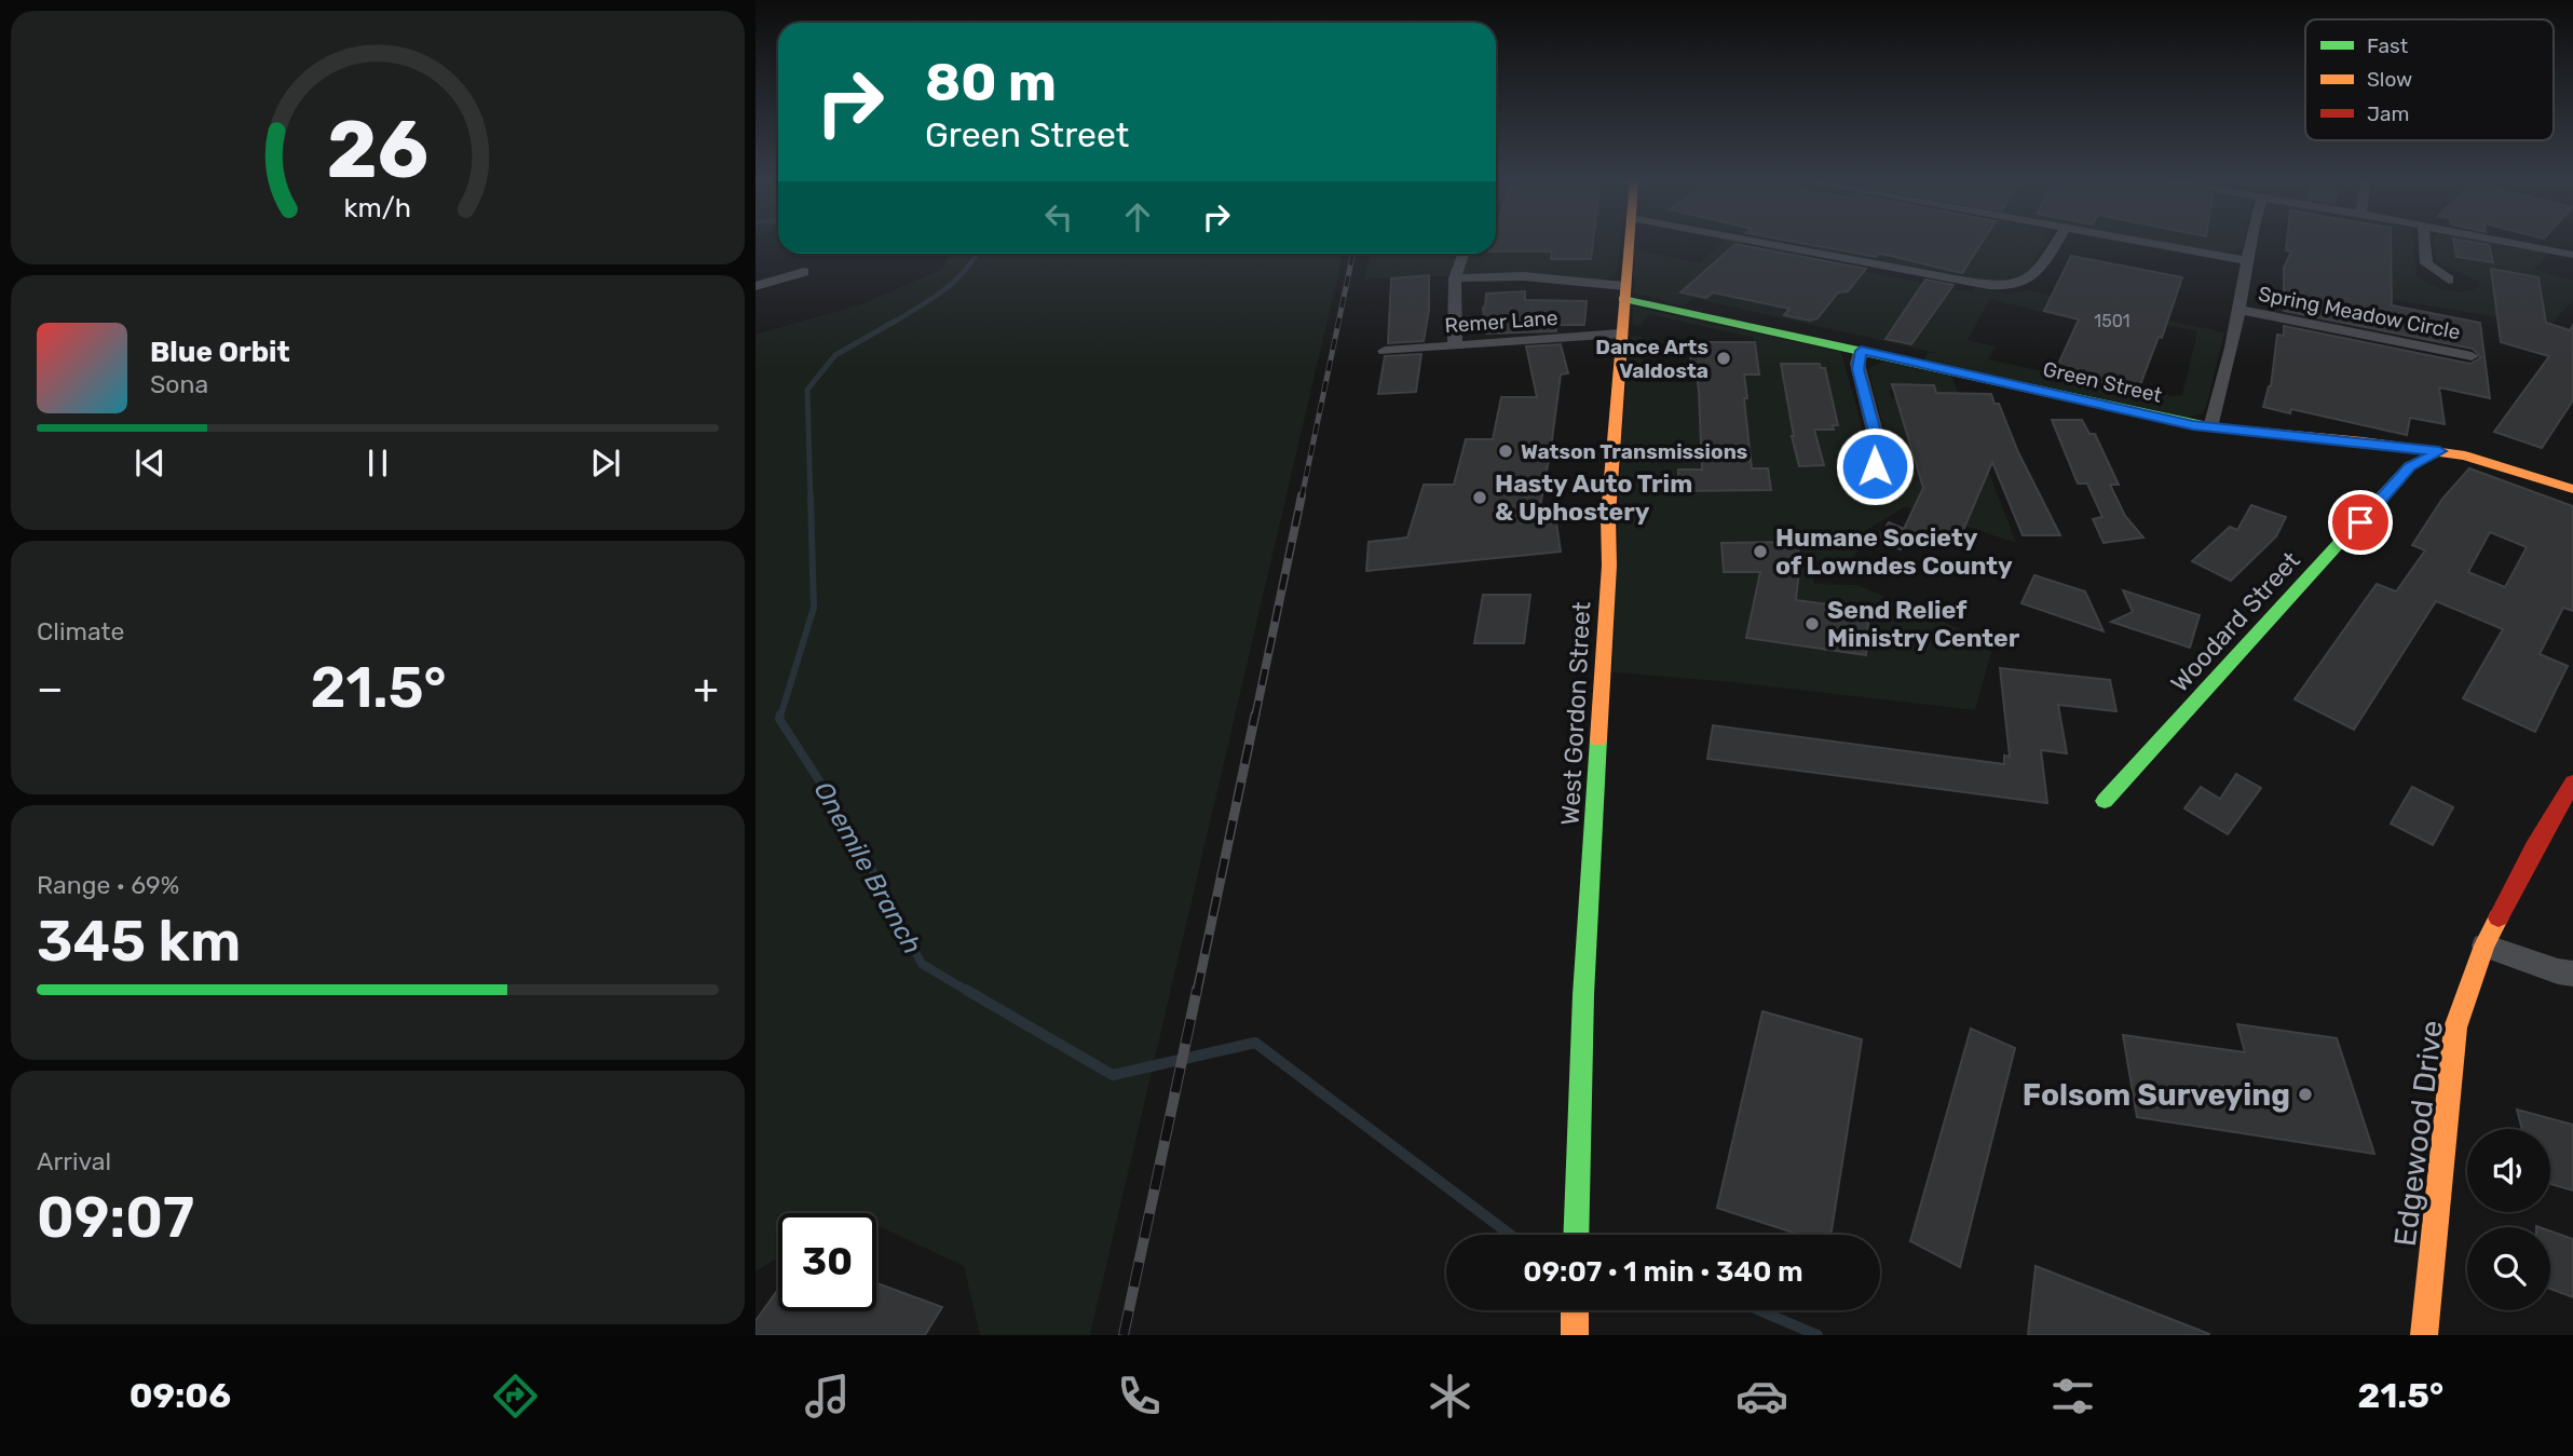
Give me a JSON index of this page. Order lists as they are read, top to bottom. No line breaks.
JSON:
{"streets":{"street":["Spring Meadow Circle","Remer Lane","Green Street","Woodard Street","West Gordon Street","Edgewood Drive"]},"crossings":[["Remer Lane","West Gordon Street"],["Green Street","Woodard Street"],["Green Street","West Gordon Street"]],"water":["Onemile Branch"],"places":["Dance Arts Valdosta","Watson Transmissions","Hasty Auto Trim & Uphostery","Humane Society of Lowndes County","Send Relief Ministry Center","Folsom Surveying"],"house_numbers":["1501"],"legend":["Fast","Slow","Jam"],"page":{"turn":["80 m","Green Street"],"song":["Blue Orbit","Sona"],"tile":["Climate",["Range · 69%","345 km"],["Arrival","09:07"]],"heat":["−","21.5°","+"],"limit":"30","trip":"09:07 · 1 min · 340 m","tabs":["09:06","21.5°"],"gauge":["26","km/h"]}}
